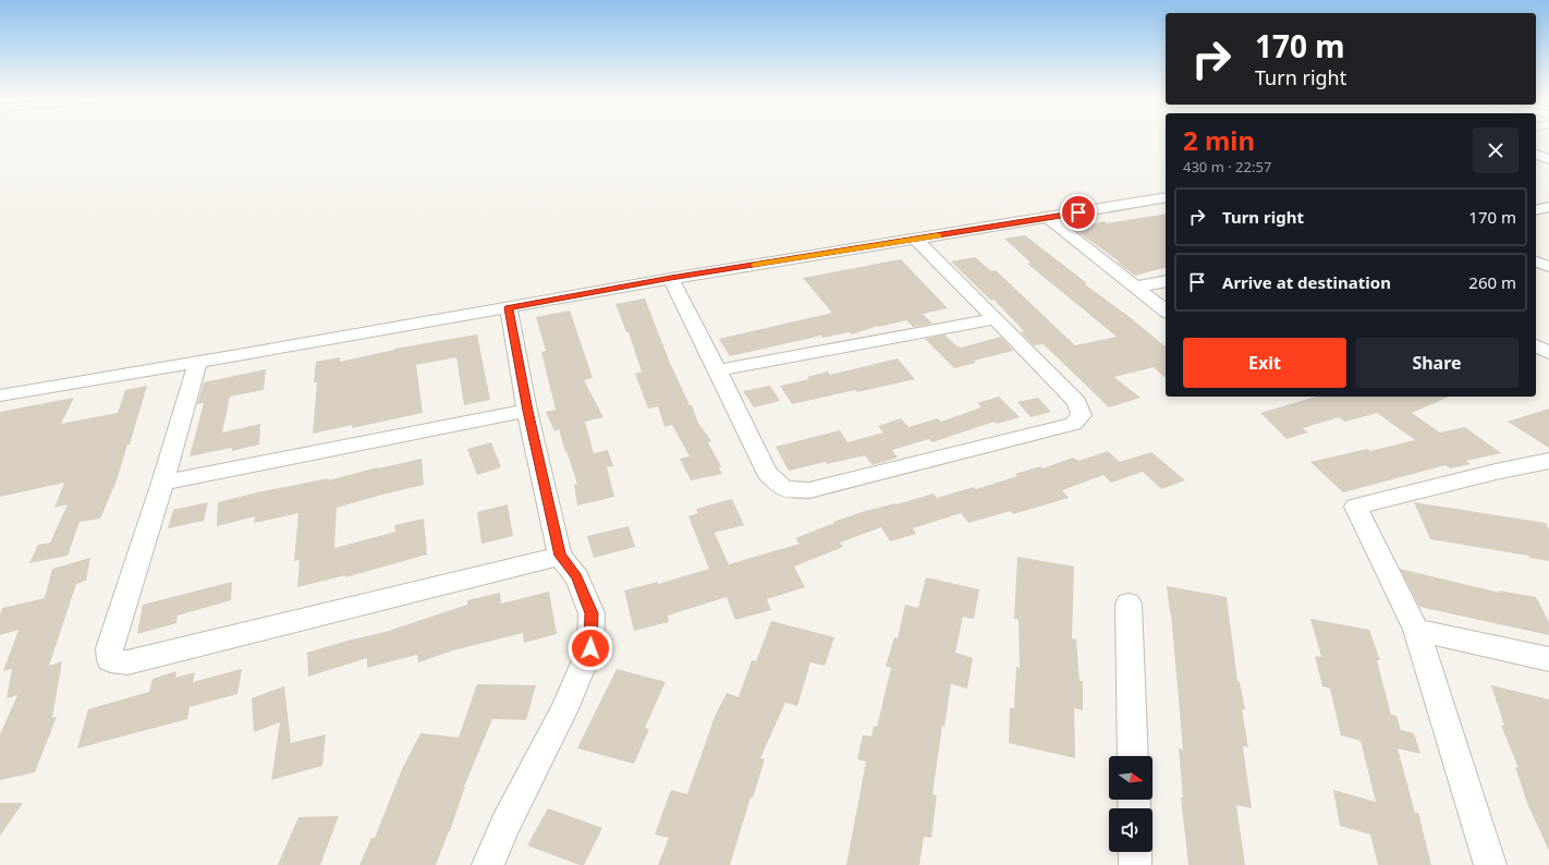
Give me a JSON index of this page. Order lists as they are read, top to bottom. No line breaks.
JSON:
{"north":"right","page":{"turn":["170 m","Turn right"],"heading":["2 min","430 m · 22:57"],"list":[{"name":"Turn right","value":"170 m"},{"name":"Arrive at destination","value":"260 m"}],"buttons":["Exit","Share"]}}
